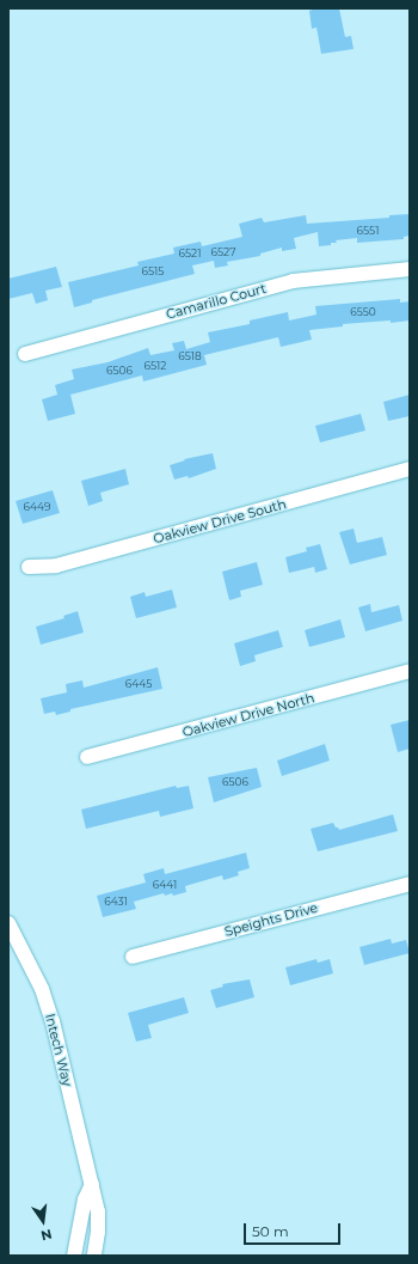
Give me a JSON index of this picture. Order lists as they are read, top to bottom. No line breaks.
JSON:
{"streets":{"street":["Camarillo Court","Oakview Drive South","Oakview Drive North","Speights Drive","Intech Way"]},"house_numbers":["6551","6527","6521","6515","6550","6518","6512","6506","6449","6445","6506","6441","6431"],"scale_bar":"50 m","north":"bottom"}
